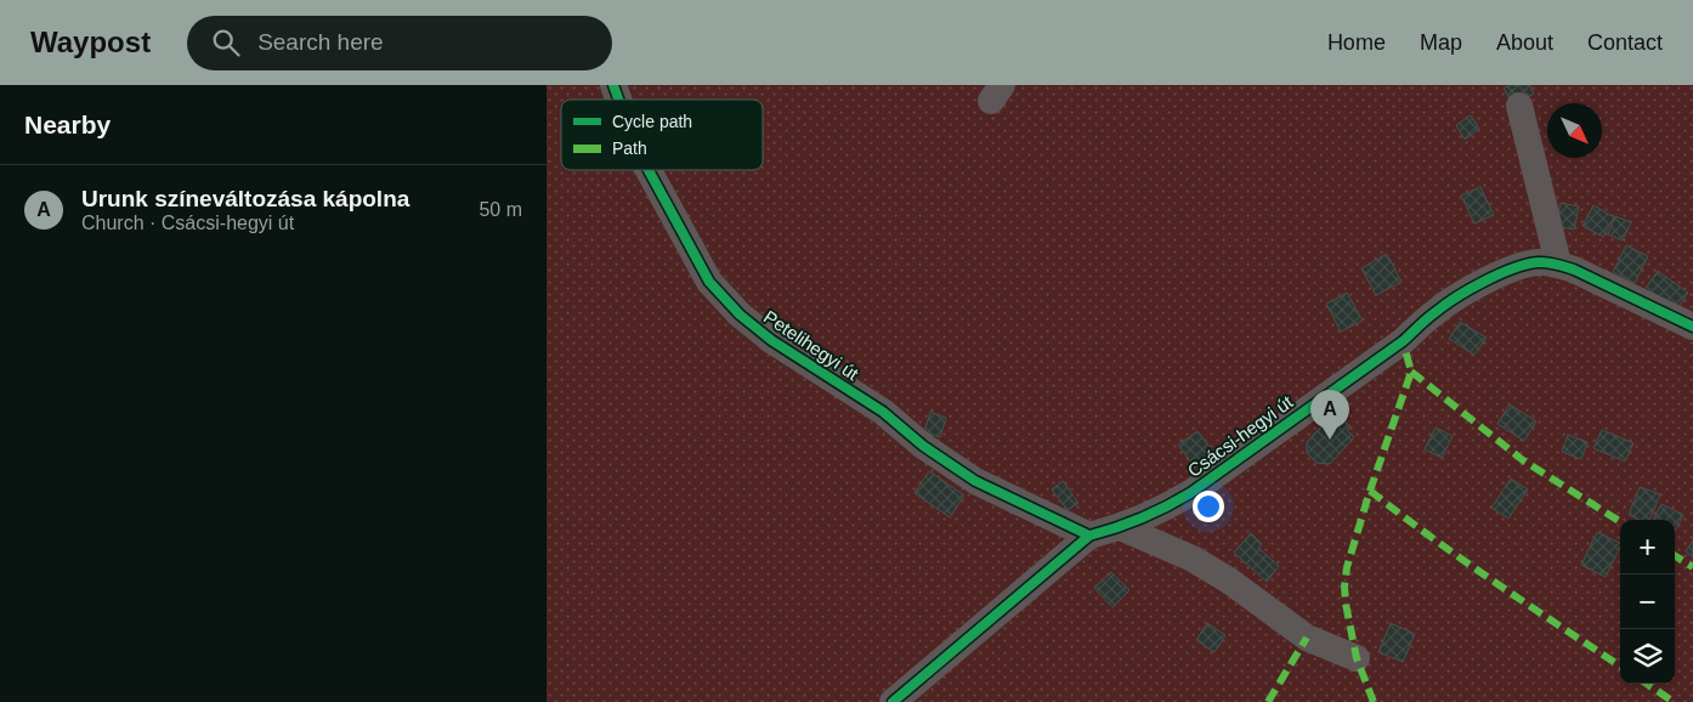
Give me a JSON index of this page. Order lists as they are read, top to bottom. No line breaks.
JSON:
{"streets":{"street":["Petelihegyi út","Csácsi-hegyi út"]},"crossings":[["Petelihegyi út","Csácsi-hegyi út"]],"legend":["Cycle path","Path"],"north":"bottom right","page":{"header":"Waypost","search":"Search here","nav":["Home","Map","About","Contact"],"heading":"Nearby","list":[{"mark":"A","name":"Urunk színeváltozása kápolna","note":"Church · Csácsi-hegyi út","value":"50 m"}],"pins":"A","map_buttons":["+","−"]}}
